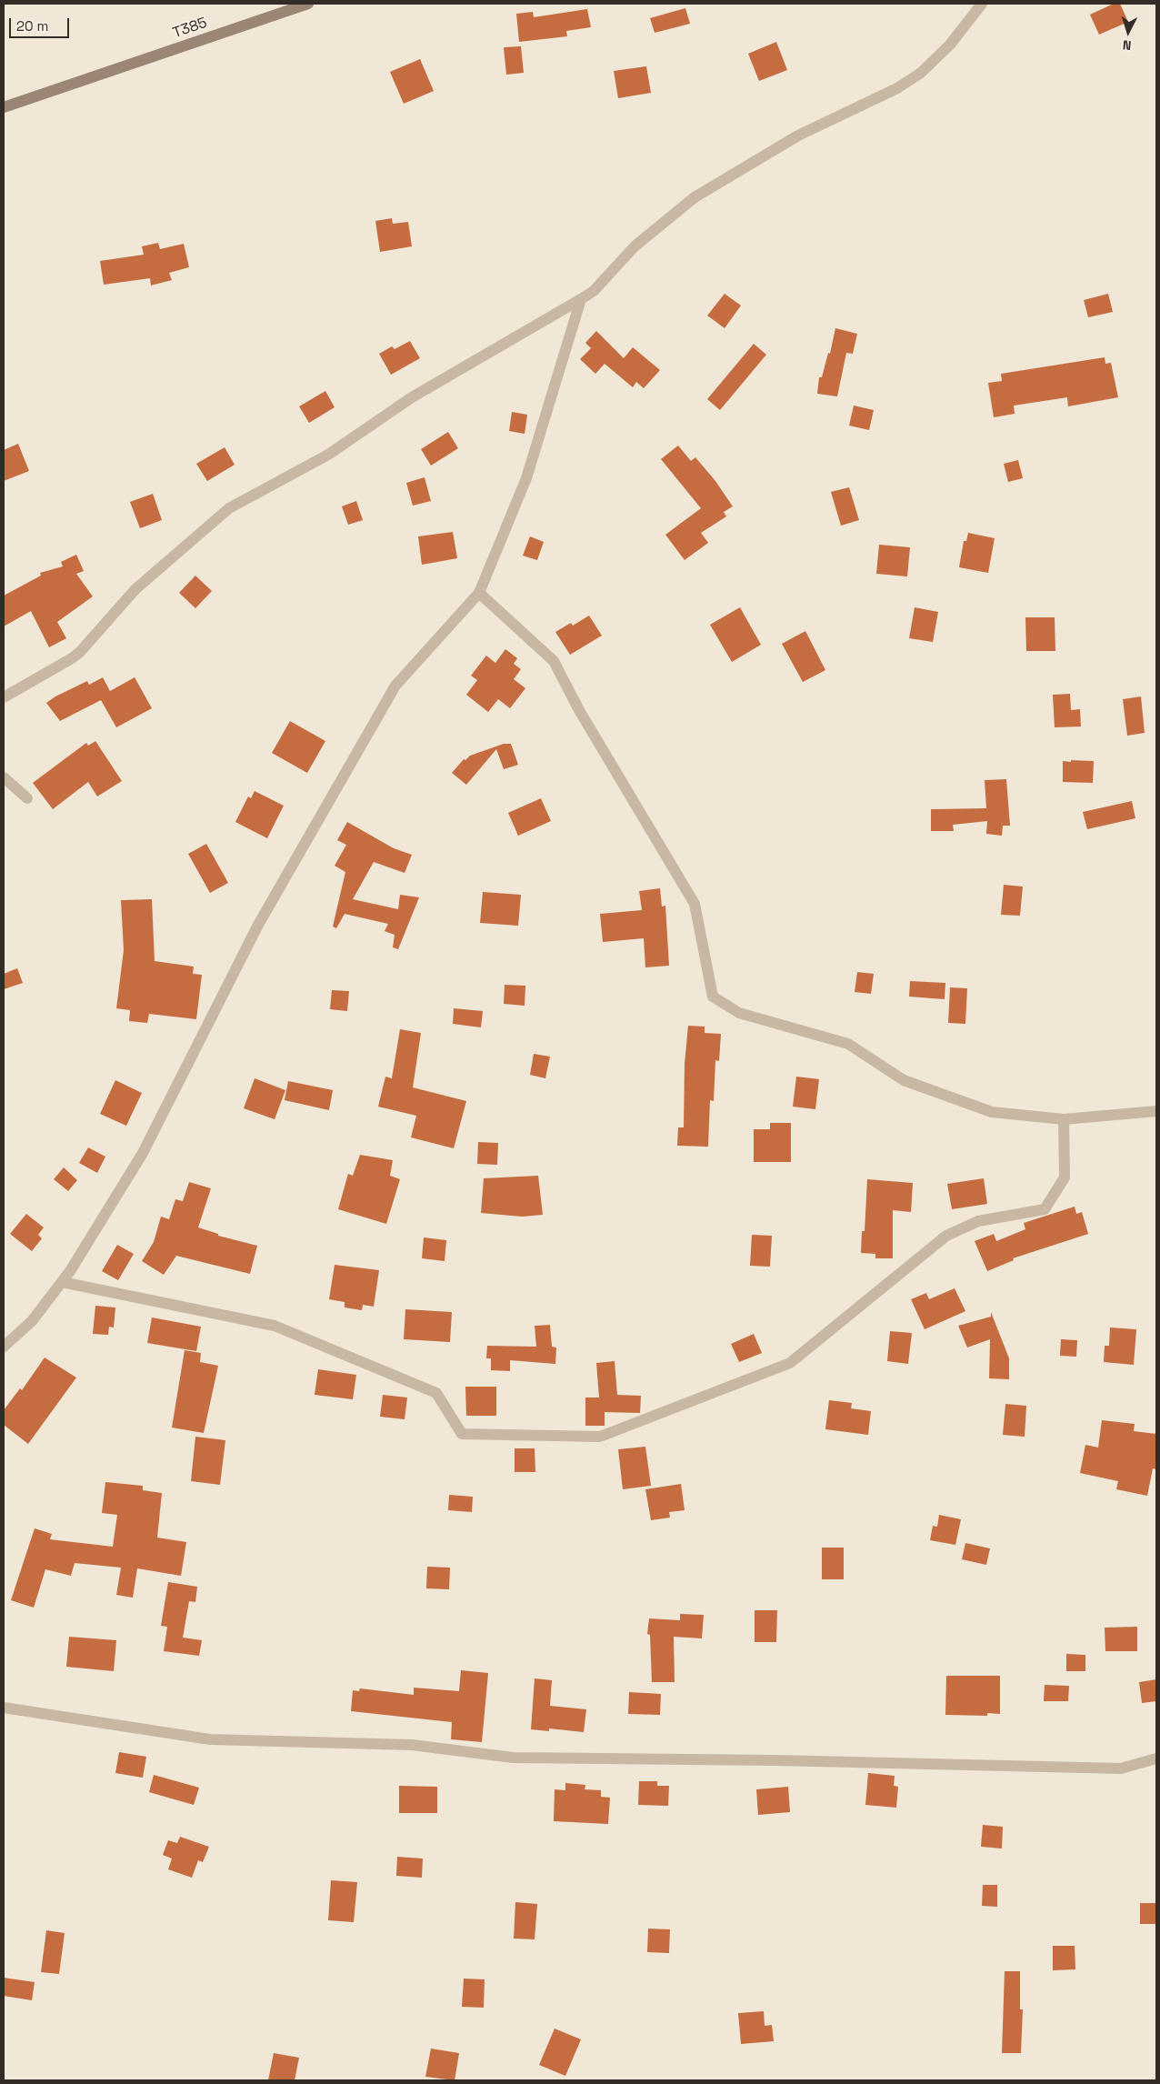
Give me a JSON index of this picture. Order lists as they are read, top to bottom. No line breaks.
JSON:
{"streets":{"street":["T385"]},"scale_bar":"20 m","north":"bottom"}
